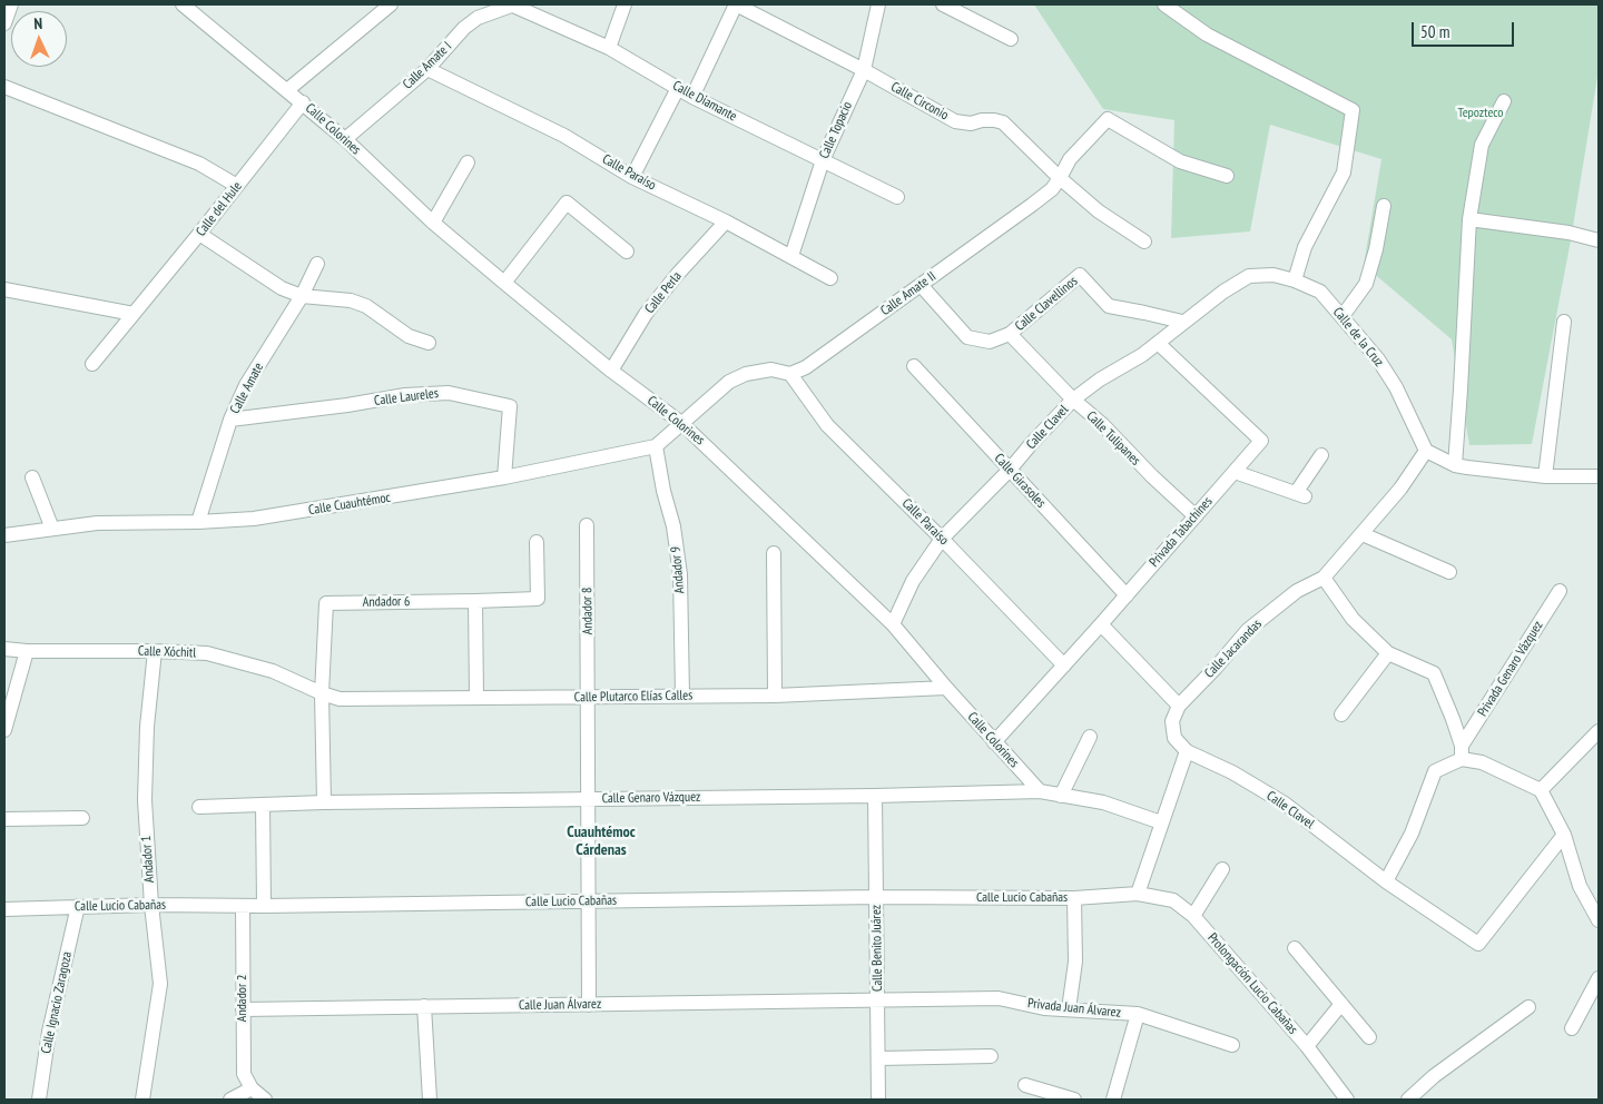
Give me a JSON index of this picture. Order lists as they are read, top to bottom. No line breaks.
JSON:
{"streets":{"street":["Calle Amate I","Calle Diamante","Calle Circonio","Calle Colorines","Calle Topacio","Calle Paraíso","Calle del Hule","Calle Perla","Calle Amate II","Calle Clavellinos","Calle de la Cruz","Calle Amate","Calle Laureles","Calle Clavel","Calle Tulipanes","Calle Girasoles","Calle Cuauhtémoc","Privada Tabachines","Andador 9","Andador 6","Andador 8","Calle Jacarandas","Calle Xóchitl","Privada Genaro Vázquez","Calle Plutarco Elías Calles","Calle Genaro Vázquez","Andador 1","Calle Lucio Cabañas","Calle Benito Juárez","Prolongación Lucio Cabañas","Andador 2","Calle Ignacio Zaragoza","Calle Juan Álvarez","Privada Juan Álvarez"]},"crossings":[["Calle Amate I","Calle Diamante"],["Calle Amate I","Calle Colorines"],["Calle Amate I","Calle Paraíso"],["Calle Diamante","Calle Topacio"],["Calle Circonio","Calle Topacio"],["Calle Circonio","Calle Amate II"],["Calle Colorines","Calle del Hule"],["Calle Colorines","Calle Perla"],["Calle Colorines","Calle Clavel"],["Calle Colorines","Privada Tabachines"],["Calle Colorines","Calle Plutarco Elías Calles"],["Calle Colorines","Calle Genaro Vázquez"],["Calle Topacio","Calle Paraíso"],["Calle Paraíso","Calle Perla"],["Calle Paraíso","Calle Amate II"],["Calle Paraíso","Calle Clavel"],["Calle Paraíso","Privada Tabachines"],["Calle Amate II","Calle Clavellinos"],["Calle Clavellinos","Calle Clavel"],["Calle Clavellinos","Calle Tulipanes"],["Calle de la Cruz","Calle Clavel"],["Calle de la Cruz","Calle Jacarandas"],["Calle Amate","Calle Laureles"],["Calle Amate","Calle Cuauhtémoc"],["Calle Laureles","Calle Cuauhtémoc"],["Calle Clavel","Calle Tulipanes"],["Calle Clavel","Calle Girasoles"],["Calle Clavel","Privada Tabachines"],["Calle Tulipanes","Privada Tabachines"],["Calle Girasoles","Privada Tabachines"],["Calle Cuauhtémoc","Andador 9"],["Andador 9","Calle Plutarco Elías Calles"],["Andador 6","Calle Xóchitl"],["Andador 6","Calle Plutarco Elías Calles"],["Andador 8","Calle Plutarco Elías Calles"],["Andador 8","Calle Genaro Vázquez"],["Andador 8","Calle Lucio Cabañas"],["Andador 8","Calle Juan Álvarez"],["Calle Xóchitl","Calle Plutarco Elías Calles"],["Calle Xóchitl","Andador 1"],["Calle Genaro Vázquez","Calle Benito Juárez"],["Andador 1","Calle Lucio Cabañas"],["Calle Lucio Cabañas","Calle Benito Juárez"],["Calle Lucio Cabañas","Prolongación Lucio Cabañas"],["Calle Lucio Cabañas","Andador 2"],["Calle Lucio Cabañas","Calle Ignacio Zaragoza"],["Calle Benito Juárez","Calle Juan Álvarez"],["Calle Benito Juárez","Privada Juan Álvarez"],["Andador 2","Calle Juan Álvarez"],["Calle Juan Álvarez","Privada Juan Álvarez"]],"districts":["Cuauhtémoc Cárdenas"],"parks":["Tepozteco"],"scale_bar":"50 m","north":"top"}
